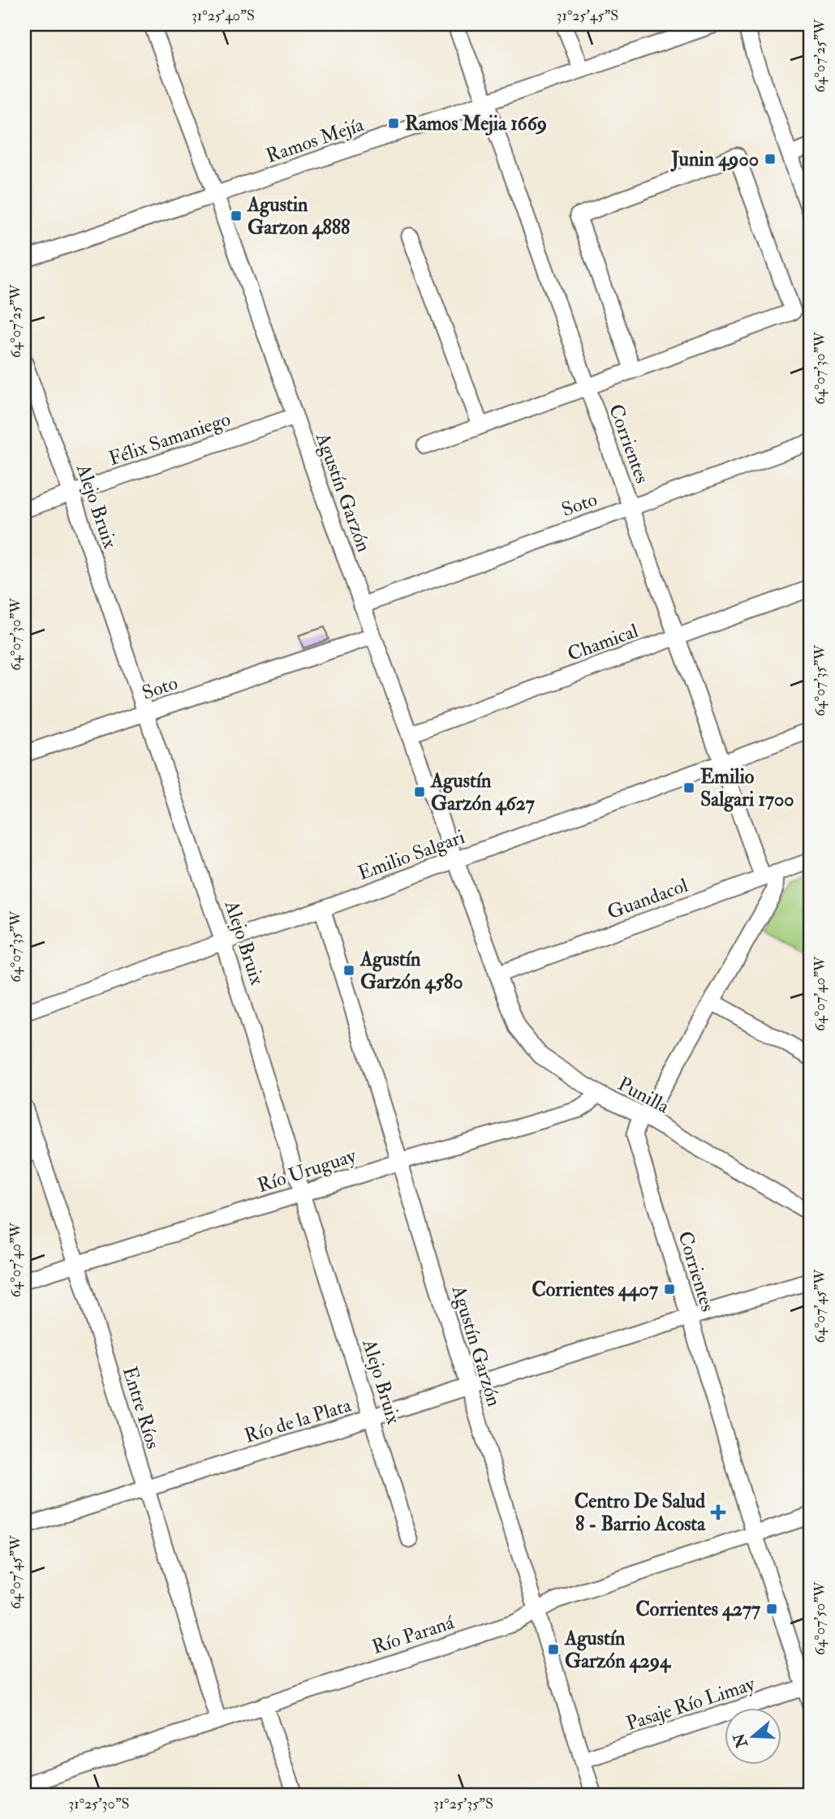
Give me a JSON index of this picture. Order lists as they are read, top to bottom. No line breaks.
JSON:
{"streets":{"street":["Ramos Mejía","Félix Samaniego","Corrientes","Agustín Garzón","Soto","Alejo Bruix","Chamical","Emilio Salgari","Guandacol","Punilla","Río Uruguay","Entre Ríos","Río de la Plata","Río Paraná","Pasaje Río Limay"]},"crossings":[["Ramos Mejía","Corrientes"],["Ramos Mejía","Agustín Garzón"],["Félix Samaniego","Agustín Garzón"],["Félix Samaniego","Alejo Bruix"],["Corrientes","Soto"],["Corrientes","Chamical"],["Corrientes","Emilio Salgari"],["Corrientes","Guandacol"],["Corrientes","Punilla"],["Corrientes","Río de la Plata"],["Corrientes","Río Paraná"],["Corrientes","Pasaje Río Limay"],["Agustín Garzón","Soto"],["Agustín Garzón","Chamical"],["Agustín Garzón","Emilio Salgari"],["Agustín Garzón","Guandacol"],["Agustín Garzón","Punilla"],["Agustín Garzón","Río Uruguay"],["Agustín Garzón","Río de la Plata"],["Agustín Garzón","Río Paraná"],["Agustín Garzón","Pasaje Río Limay"],["Soto","Alejo Bruix"],["Alejo Bruix","Emilio Salgari"],["Alejo Bruix","Río Uruguay"],["Alejo Bruix","Río de la Plata"],["Guandacol","Punilla"],["Punilla","Río Uruguay"],["Río Uruguay","Entre Ríos"],["Entre Ríos","Río de la Plata"],["Entre Ríos","Río Paraná"]],"places":{"transit":["Ramos Mejia 1669","Junin 4900","Agustin Garzon 4888","Emilio Salgari 1700","Agustín Garzón 4627","Agustín Garzón 4580","Corrientes 4407","Corrientes 4277","Agustín Garzón 4294"],"health":["Centro De Salud 8 - Barrio Acosta"]},"north":"left","coordinates":["31°25'40\"S","31°25'45\"S","64°07'25\"W","64°07'30\"W","64°07'35\"W","64°07'40\"W","64°07'45\"W","64°07'50\"W","31°25'30\"S","31°25'35\"S"]}
